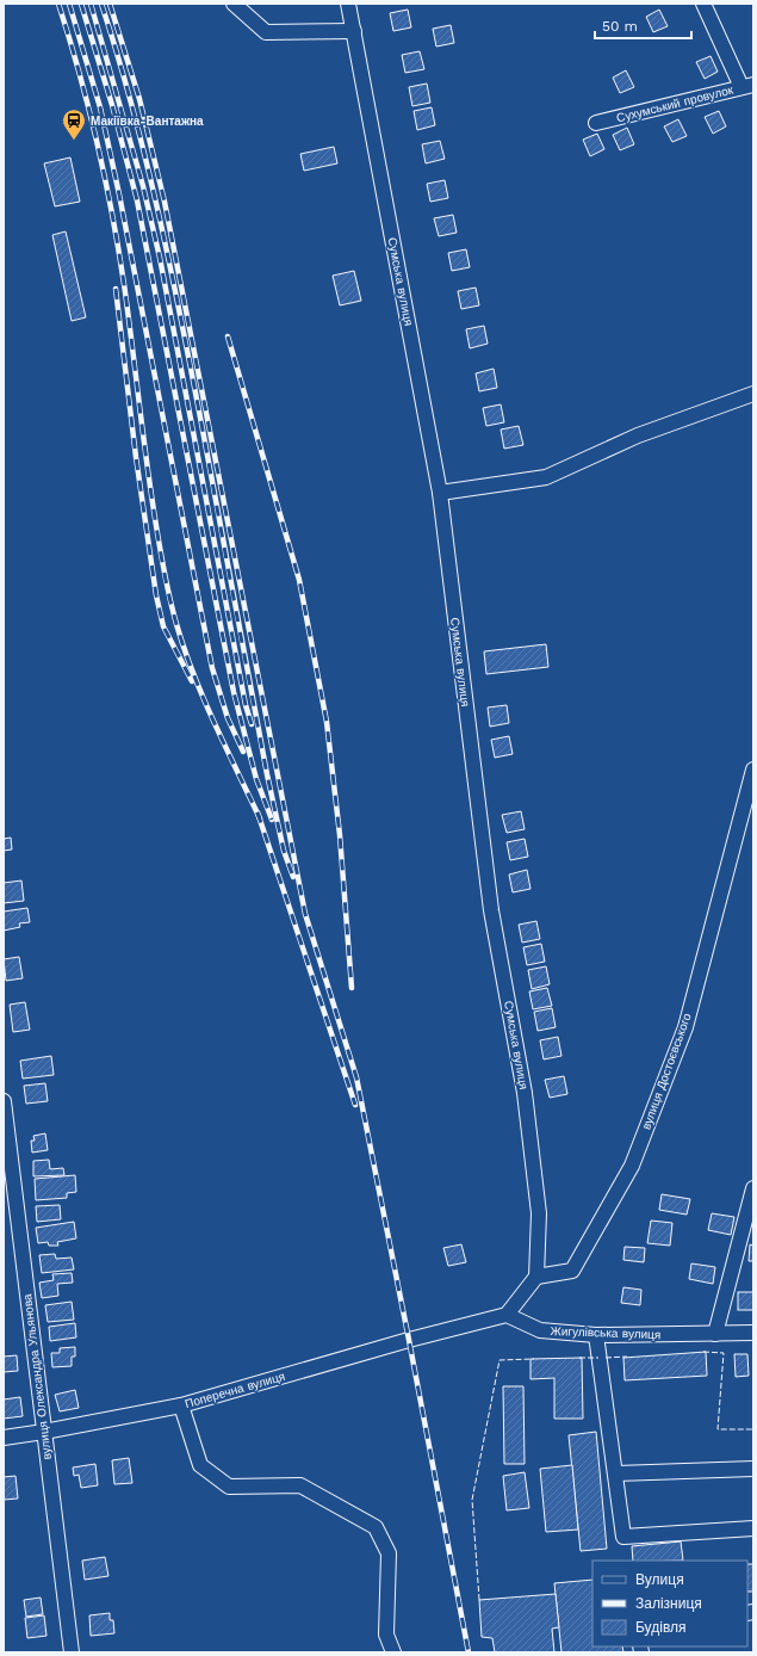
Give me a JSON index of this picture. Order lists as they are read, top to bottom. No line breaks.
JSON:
{"streets":{"street":["Сухумський провулок","Сумська вулиця","вулиця Достоєвського","Жигулівська вулиця","вулиця Олександра Ульянова","Поперечна вулиця"]},"crossings":[["Сумська вулиця","вулиця Достоєвського"],["Жигулівська вулиця","Поперечна вулиця"],["вулиця Олександра Ульянова","Поперечна вулиця"]],"places":{"station":["Макіївка-Вантажна"]},"legend":["Вулиця","Залізниця","Будівля"],"scale_bar":"50 m"}
